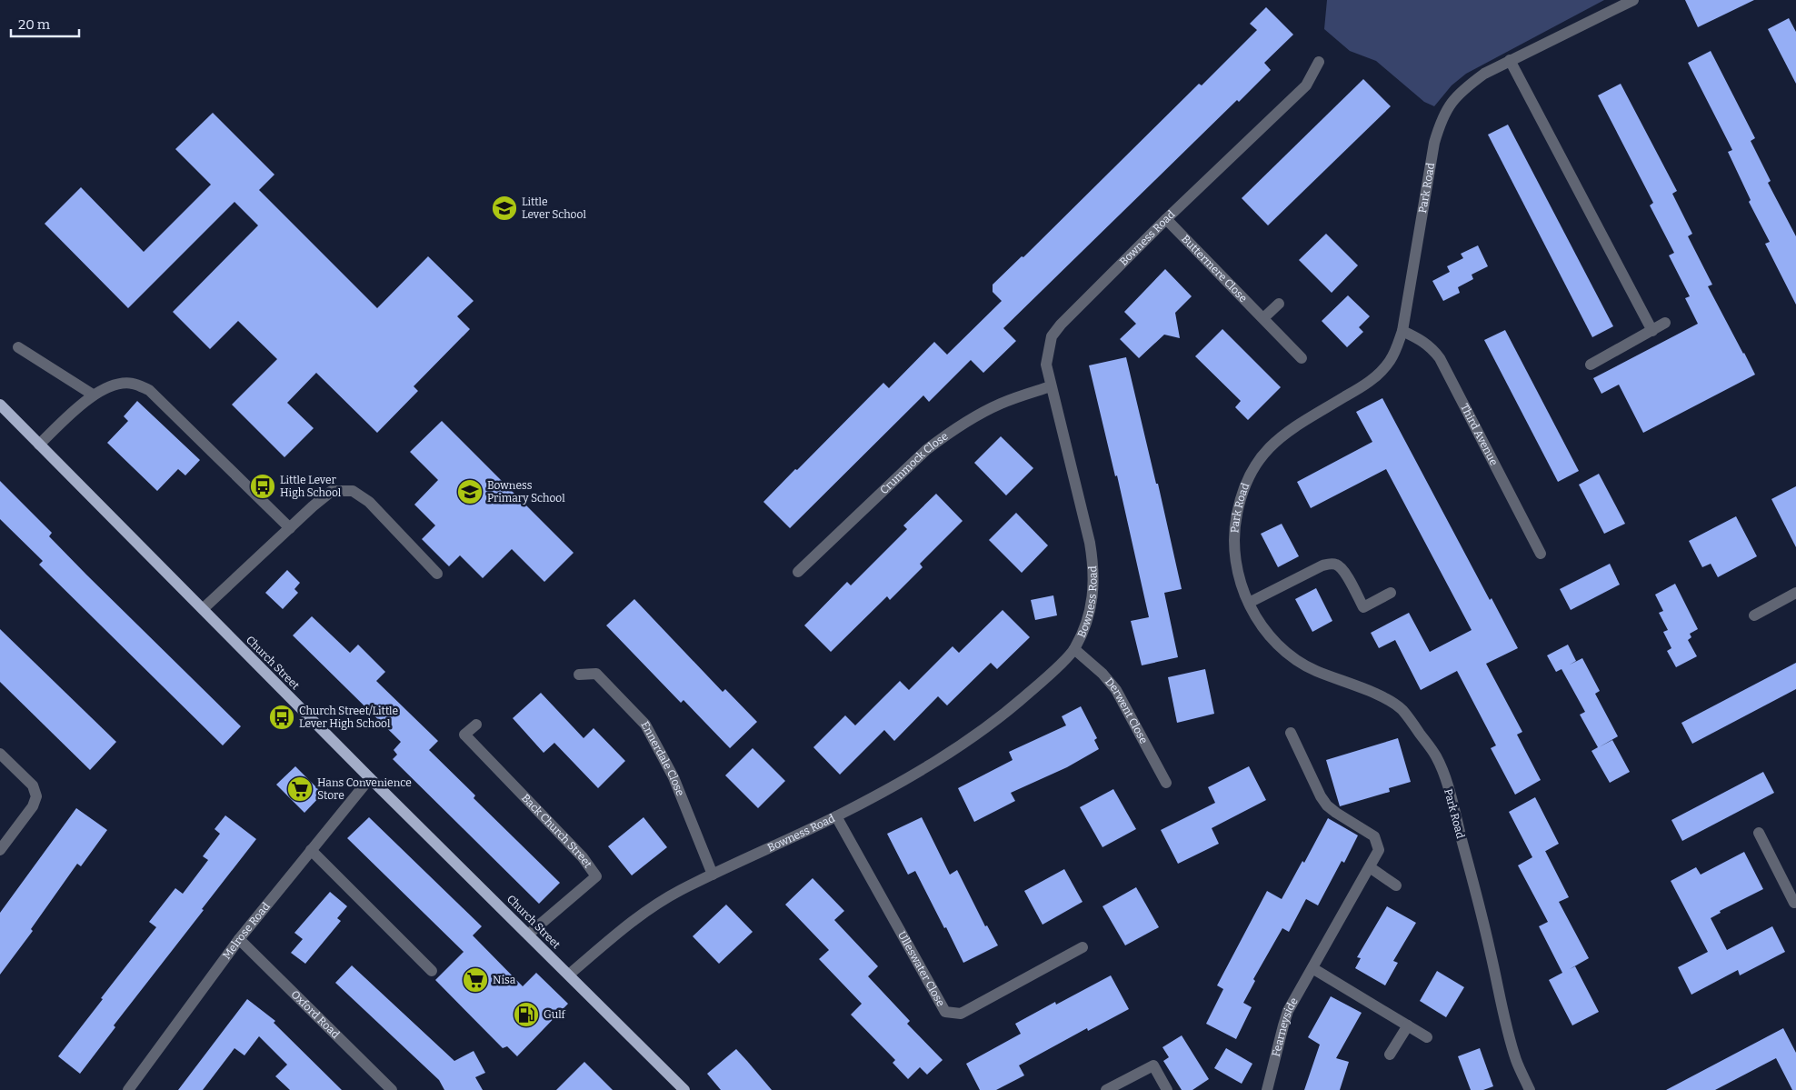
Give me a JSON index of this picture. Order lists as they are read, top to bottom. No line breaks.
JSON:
{"streets":{"main road":["Church Street"],"street":["Park Road","Bowness Road","Buttermere Close","Third Avenue","Crummock Close","Derwent Close","Ennerdale Close","Back Church Street","Melrose Road","Ulleswater Close","Oxford Road","Fearneyside"]},"crossings":[["Park Road","Third Avenue"],["Bowness Road","Buttermere Close"],["Bowness Road","Crummock Close"],["Bowness Road","Church Street"],["Bowness Road","Derwent Close"],["Bowness Road","Ennerdale Close"],["Bowness Road","Ulleswater Close"],["Church Street","Back Church Street"],["Church Street","Melrose Road"],["Melrose Road","Oxford Road"]],"places":{"school or university":["Little Lever School","Bowness Primary School"],"bus stop":["Little Lever High School","Church Street/Little Lever High School"],"supermarket":["Hans Convenience Store","Nisa"],"fuel station":["Gulf"]},"scale_bar":"20 m"}
